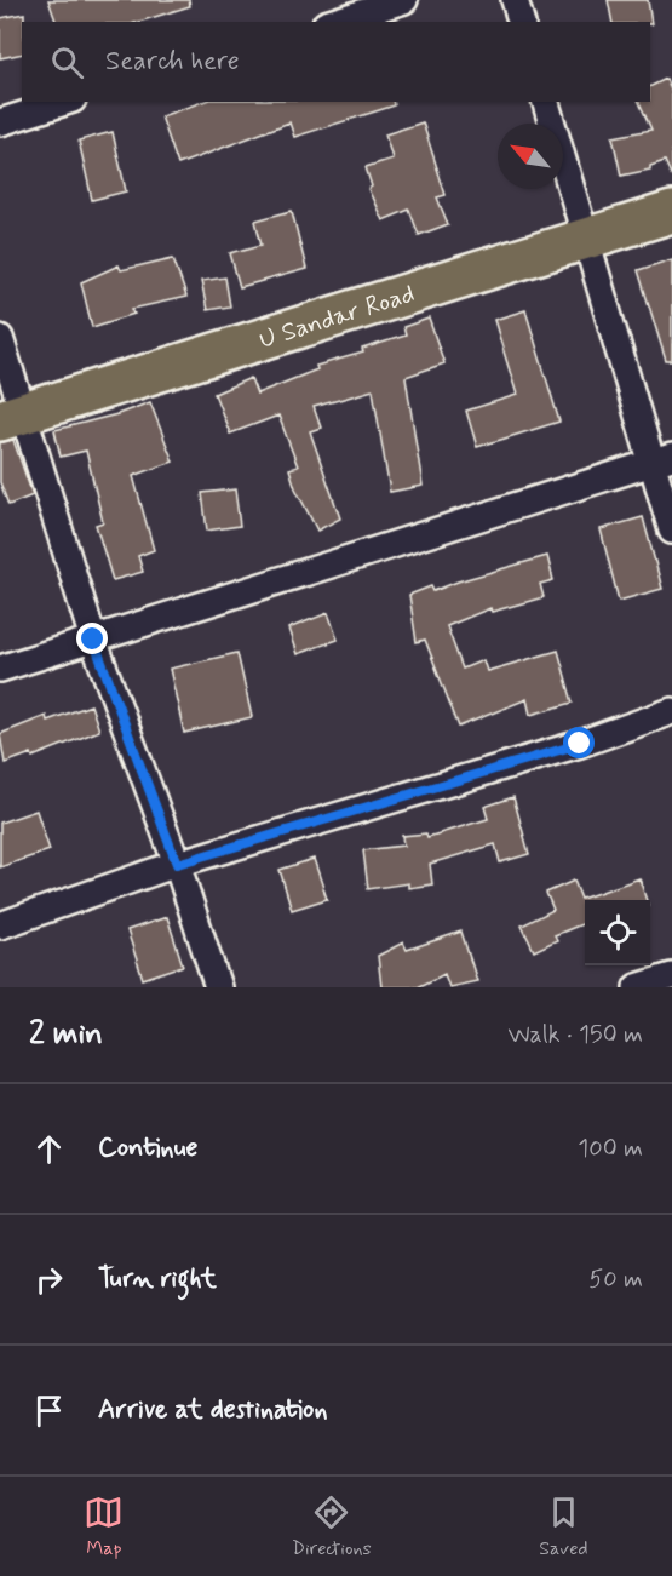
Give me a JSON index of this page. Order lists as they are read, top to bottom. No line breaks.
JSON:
{"streets":{"main road":["U Sandar Road"]},"north":"top left","page":{"search":"Search here","heading":["2 min","Walk · 150 m"],"list":[["Continue","100 m"],["Turn right","50 m"],"Arrive at destination"],"nav":["Map","Directions","Saved"]}}
